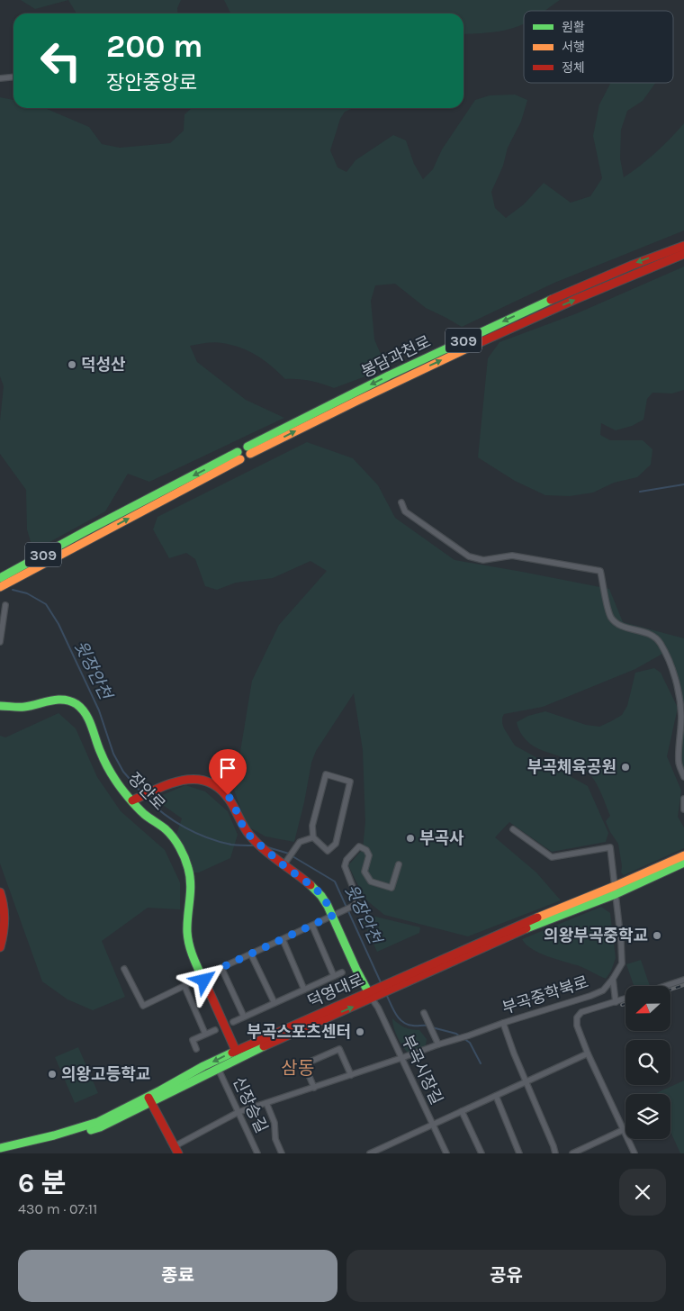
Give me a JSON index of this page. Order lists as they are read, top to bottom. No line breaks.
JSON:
{"streets":{"main road":["309","봉담과천로","장안로","덕영대로"],"street":["부곡중학북로","부곡시장길","신장승길"]},"crossings":[["장안로","덕영대로"],["덕영대로","부곡중학북로"],["덕영대로","부곡시장길"],["덕영대로","신장승길"]],"districts":["삼동"],"water":["윗장안천"],"places":["덕성산","부곡체육공원","부곡사","의왕부곡중학교","부곡스포츠센터","의왕고등학교"],"legend":["원활","서행","정체"],"north":"left","page":{"turn":["200 m","장안중앙로"],"heading":["6 분","430 m · 07:11"],"buttons":["종료","공유"]}}
